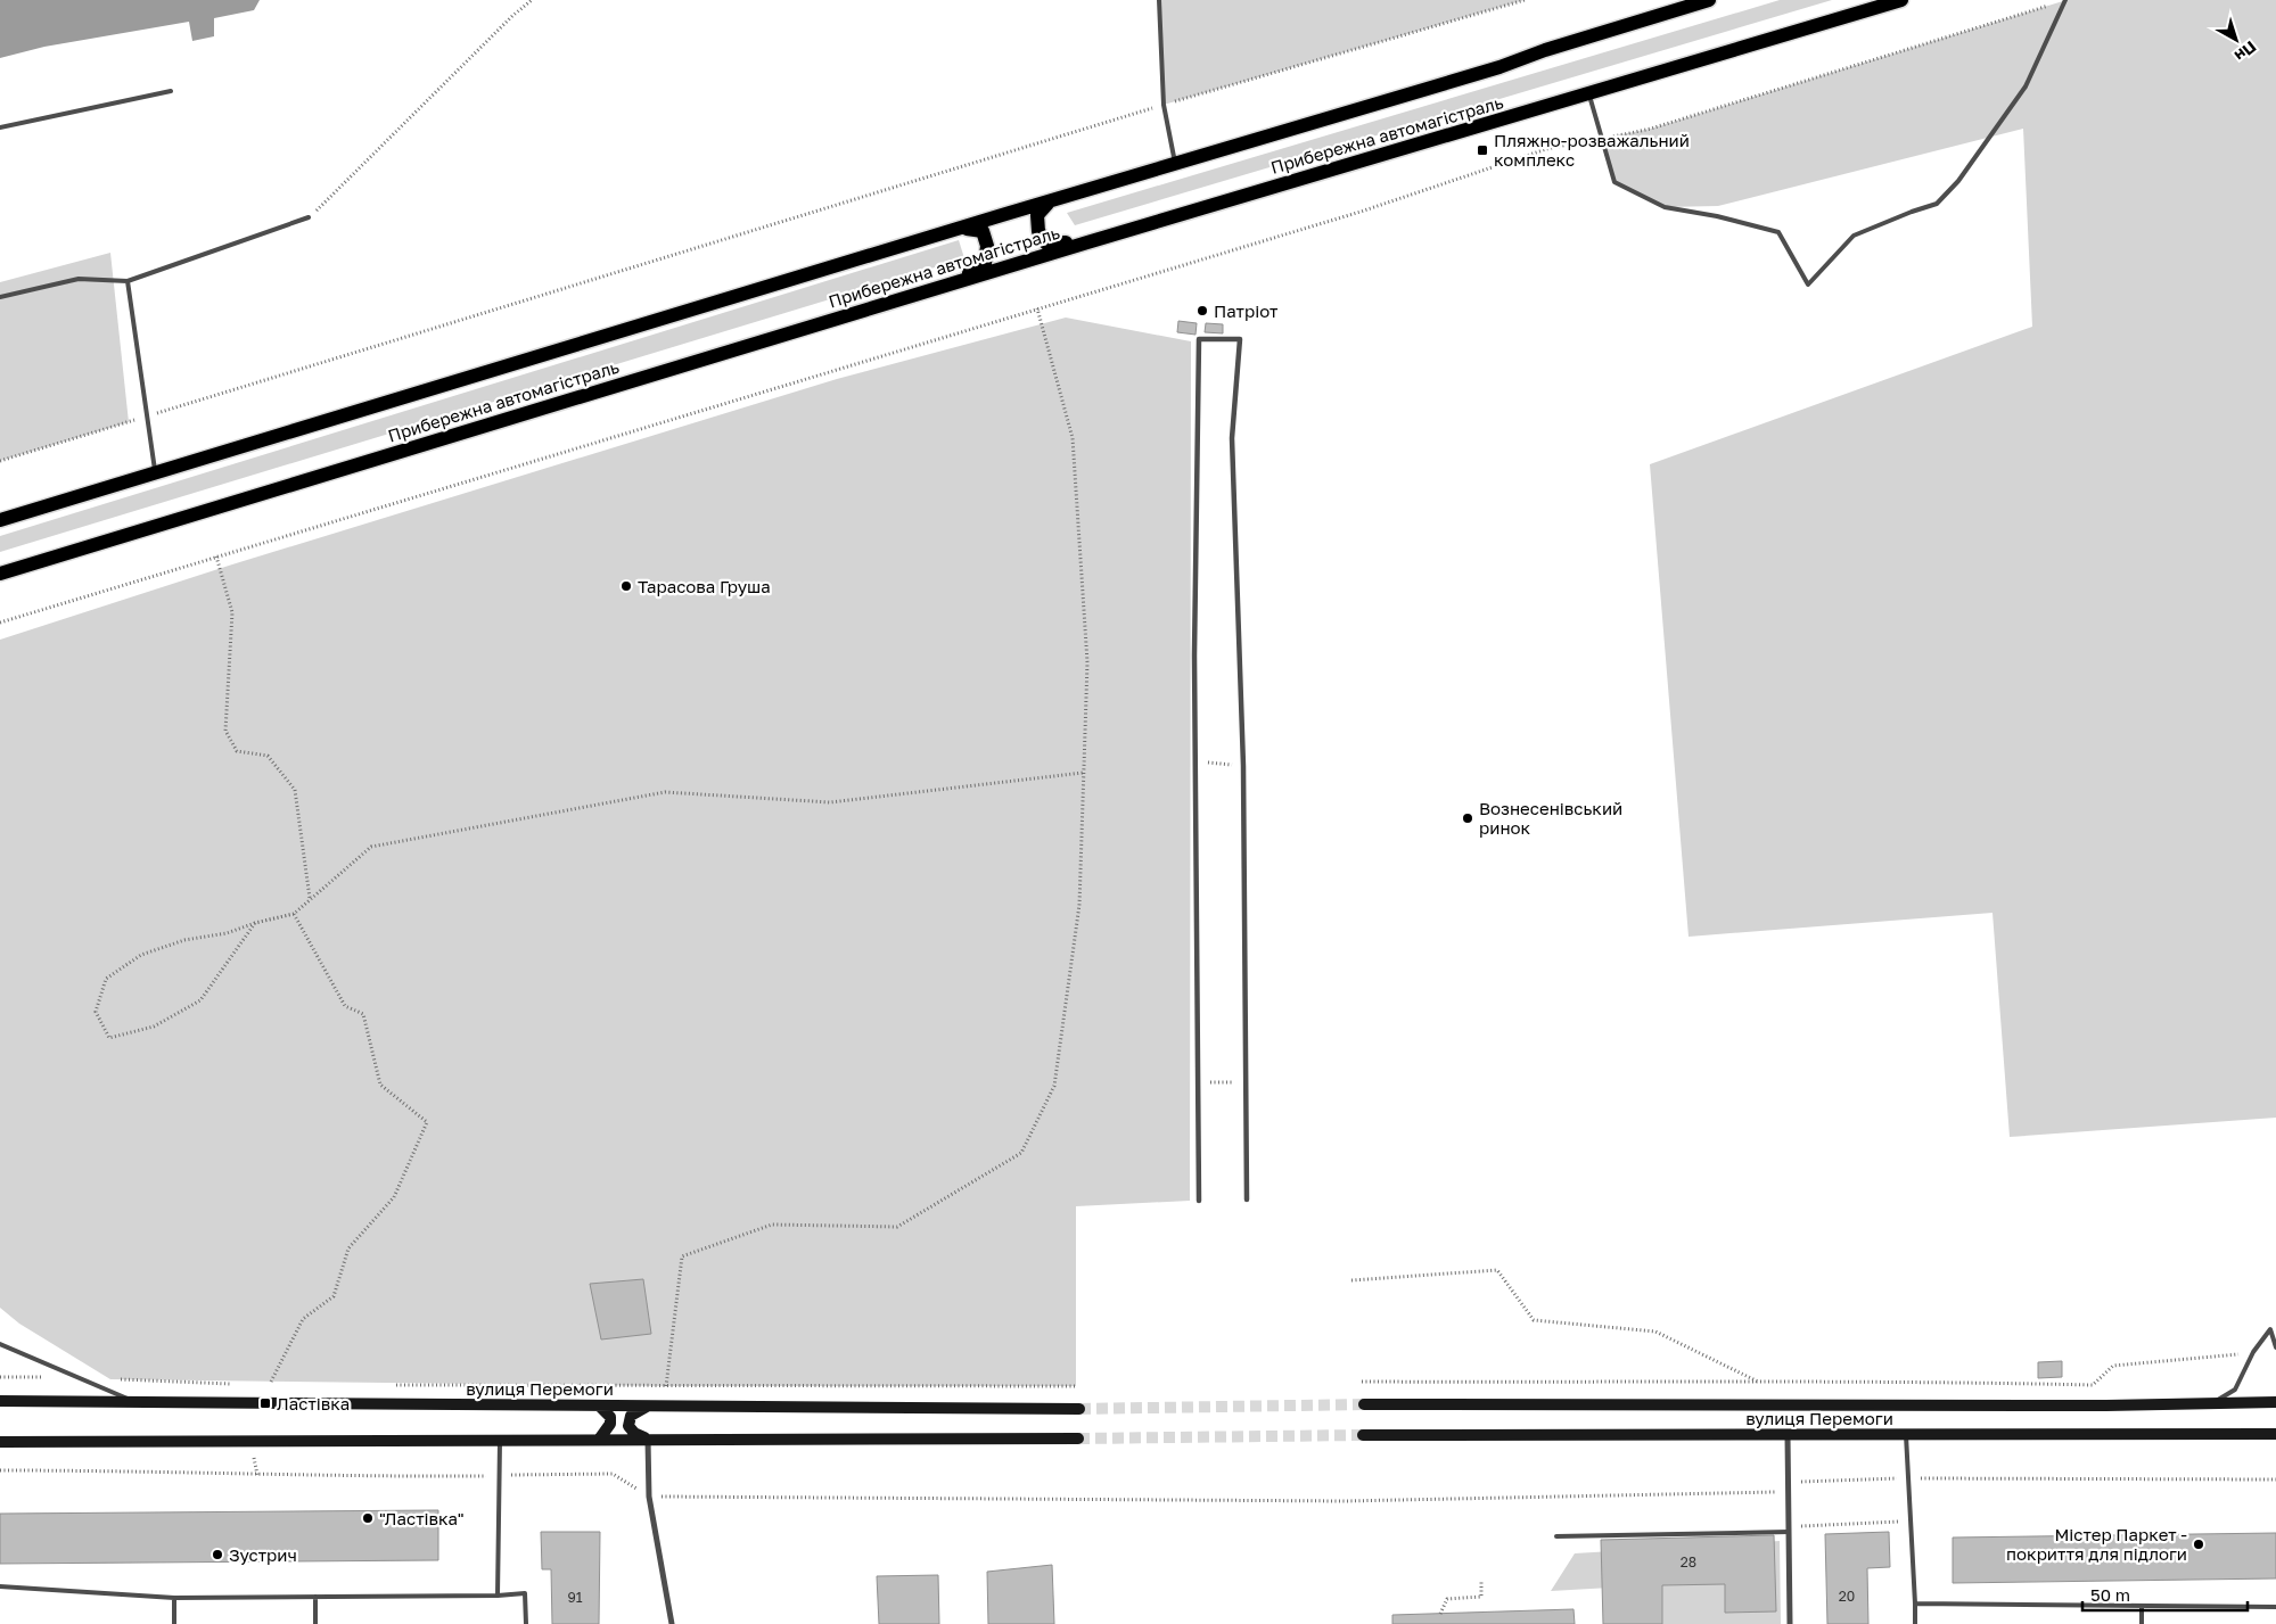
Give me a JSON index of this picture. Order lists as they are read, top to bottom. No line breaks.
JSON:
{"streets":{"main road":["Прибережна автомагістраль","вулиця Перемоги"]},"places":{"transit":["Пляжно-розважальний комплекс","Ластівка"],"other":["Патріот","Тарасова Груша","Вознесенівський ринок","\"Ластівка\"","Містер Паркет - покриття для підлоги","Зустрич"]},"house_numbers":["28","20","91"],"scale_bar":"50 m","north":"bottom right"}
